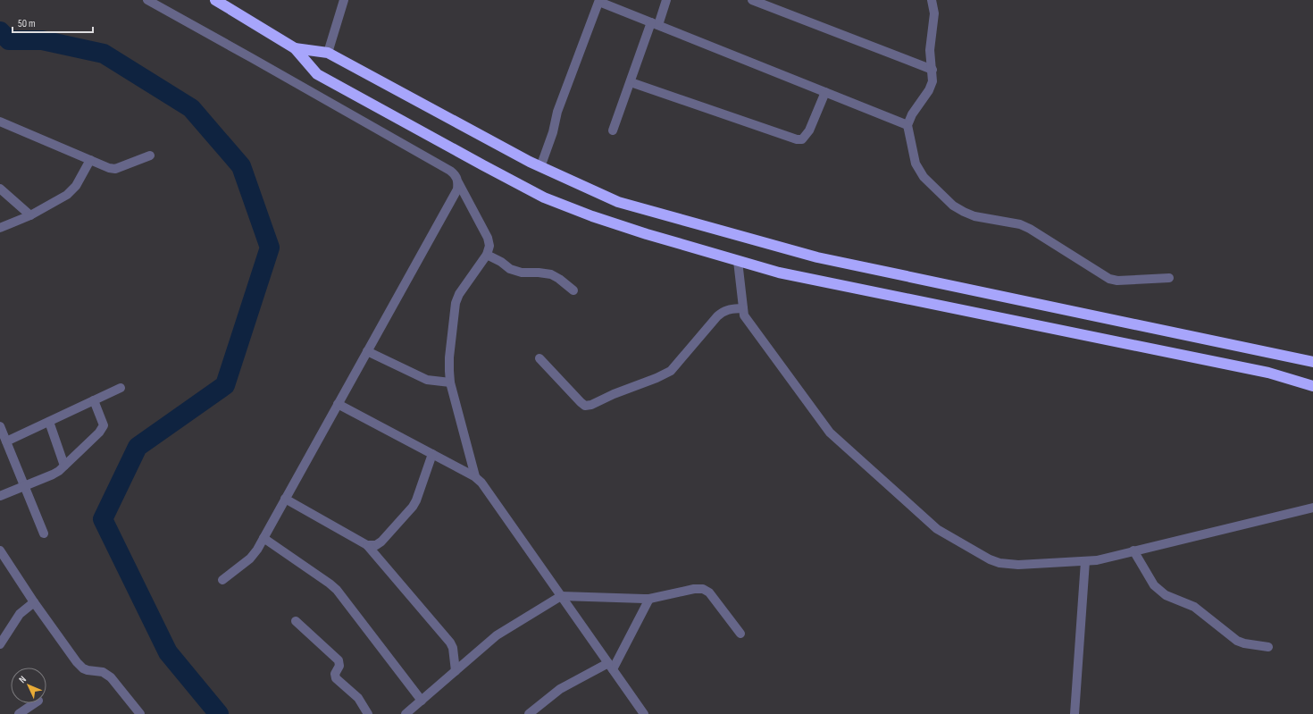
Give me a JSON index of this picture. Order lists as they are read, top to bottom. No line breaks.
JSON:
{"scale_bar":"50 m","north":"top left"}
